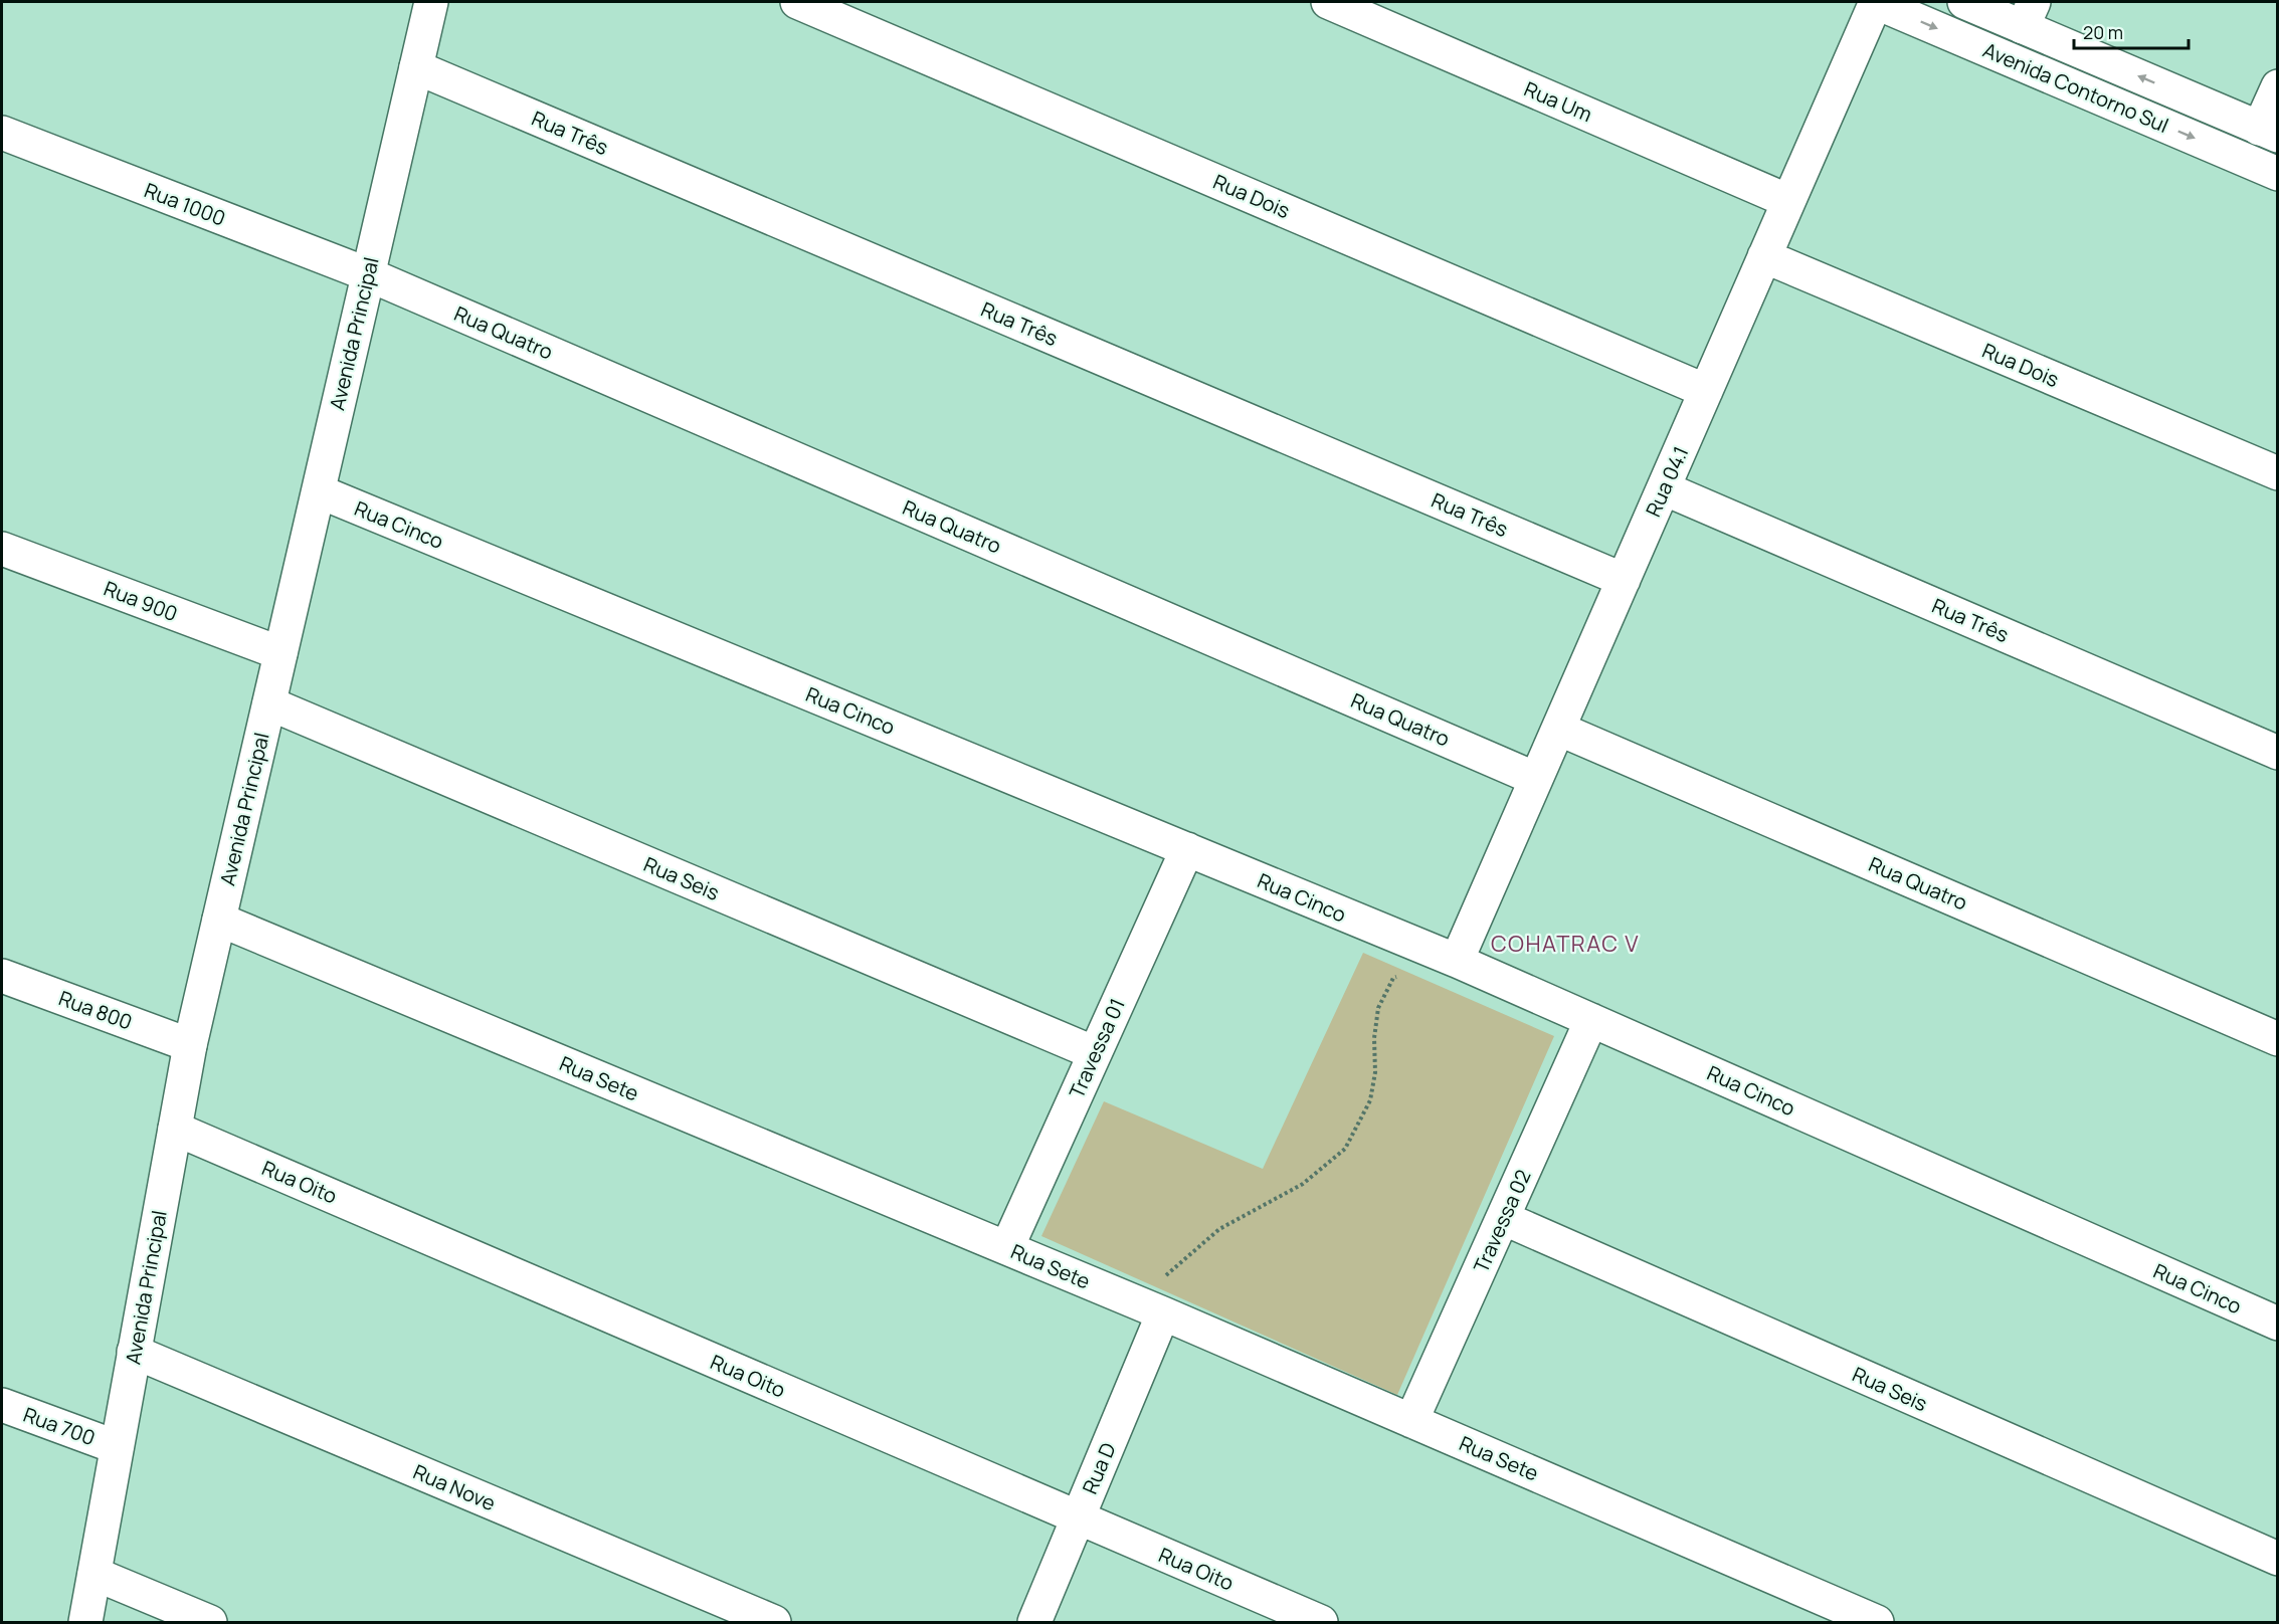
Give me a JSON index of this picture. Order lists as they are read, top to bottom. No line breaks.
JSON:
{"streets":{"street":["Avenida Contorno Sul","Rua Um","Rua Três","Rua Dois","Rua 1000","Rua Quatro","Avenida Principal","Rua 04.1","Rua Cinco","Rua 900","Rua Seis","Rua 800","Travessa 01","Rua Sete","Rua Oito","Travessa 02","Rua 700","Rua D","Rua Nove"]},"crossings":[["Avenida Contorno Sul","Rua 04.1"],["Rua Um","Rua 04.1"],["Rua Três","Avenida Principal"],["Rua Três","Rua 04.1"],["Rua Dois","Rua 04.1"],["Rua 1000","Rua Quatro"],["Rua 1000","Avenida Principal"],["Rua Quatro","Avenida Principal"],["Rua Quatro","Rua 04.1"],["Avenida Principal","Rua Cinco"],["Avenida Principal","Rua 900"],["Avenida Principal","Rua Seis"],["Avenida Principal","Rua 800"],["Avenida Principal","Rua Sete"],["Avenida Principal","Rua Oito"],["Avenida Principal","Rua 700"],["Avenida Principal","Rua Nove"],["Rua 04.1","Rua Cinco"],["Rua Cinco","Travessa 01"],["Rua Cinco","Travessa 02"],["Rua Seis","Travessa 01"],["Rua Seis","Travessa 02"],["Travessa 01","Rua Sete"],["Rua Sete","Travessa 02"],["Rua Sete","Rua D"],["Rua Oito","Rua D"]],"districts":["COHATRAC V"],"scale_bar":"20 m"}
